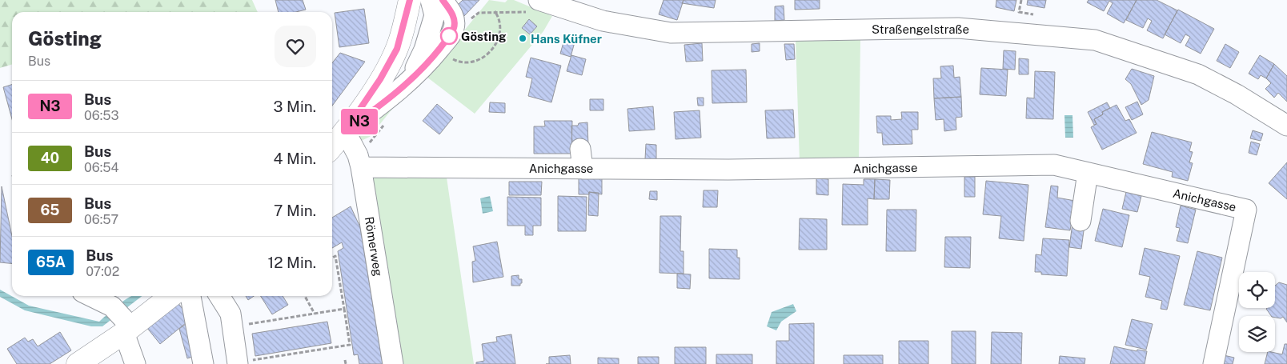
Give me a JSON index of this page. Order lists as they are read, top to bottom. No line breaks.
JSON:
{"streets":{"street":["Straßengelstraße","Anichgasse","Römerweg"]},"crossings":[["Anichgasse","Römerweg"]],"places":["Gösting","Hans Küfner"],"lines":["bus line N3"],"page":{"on_map":"N3","heading":["Gösting","Bus"],"list":[{"mark":"N3","name":"Bus","note":"06:53","value":"3 Min."},{"mark":"40","name":"Bus","note":"06:54","value":"4 Min."},{"mark":"65","name":"Bus","note":"06:57","value":"7 Min."},{"mark":"65A","name":"Bus","note":"07:02","value":"12 Min."}]}}
